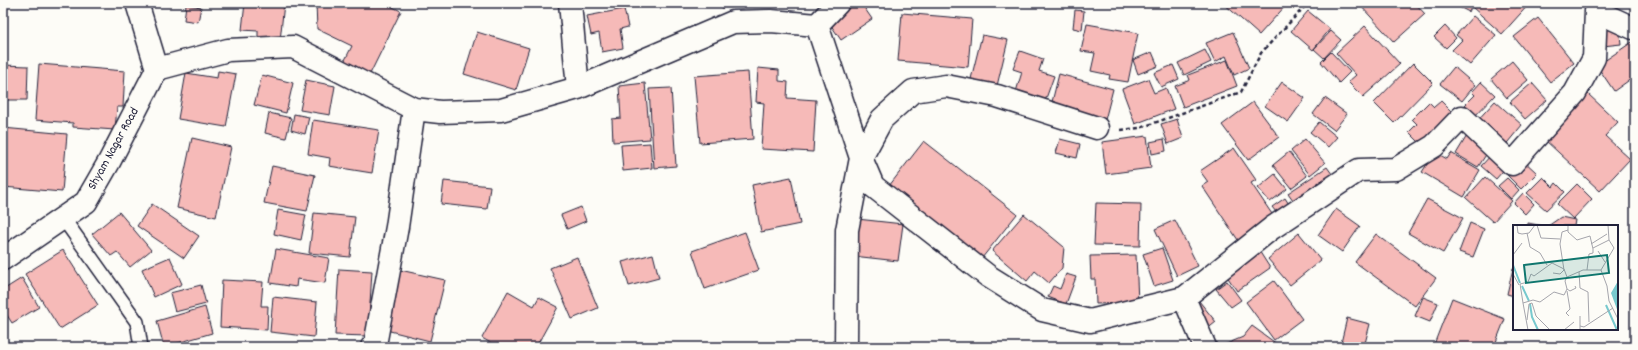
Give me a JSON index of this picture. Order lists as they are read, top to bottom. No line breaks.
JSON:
{"streets":{"street":["Shyam Nagar Road"]}}
